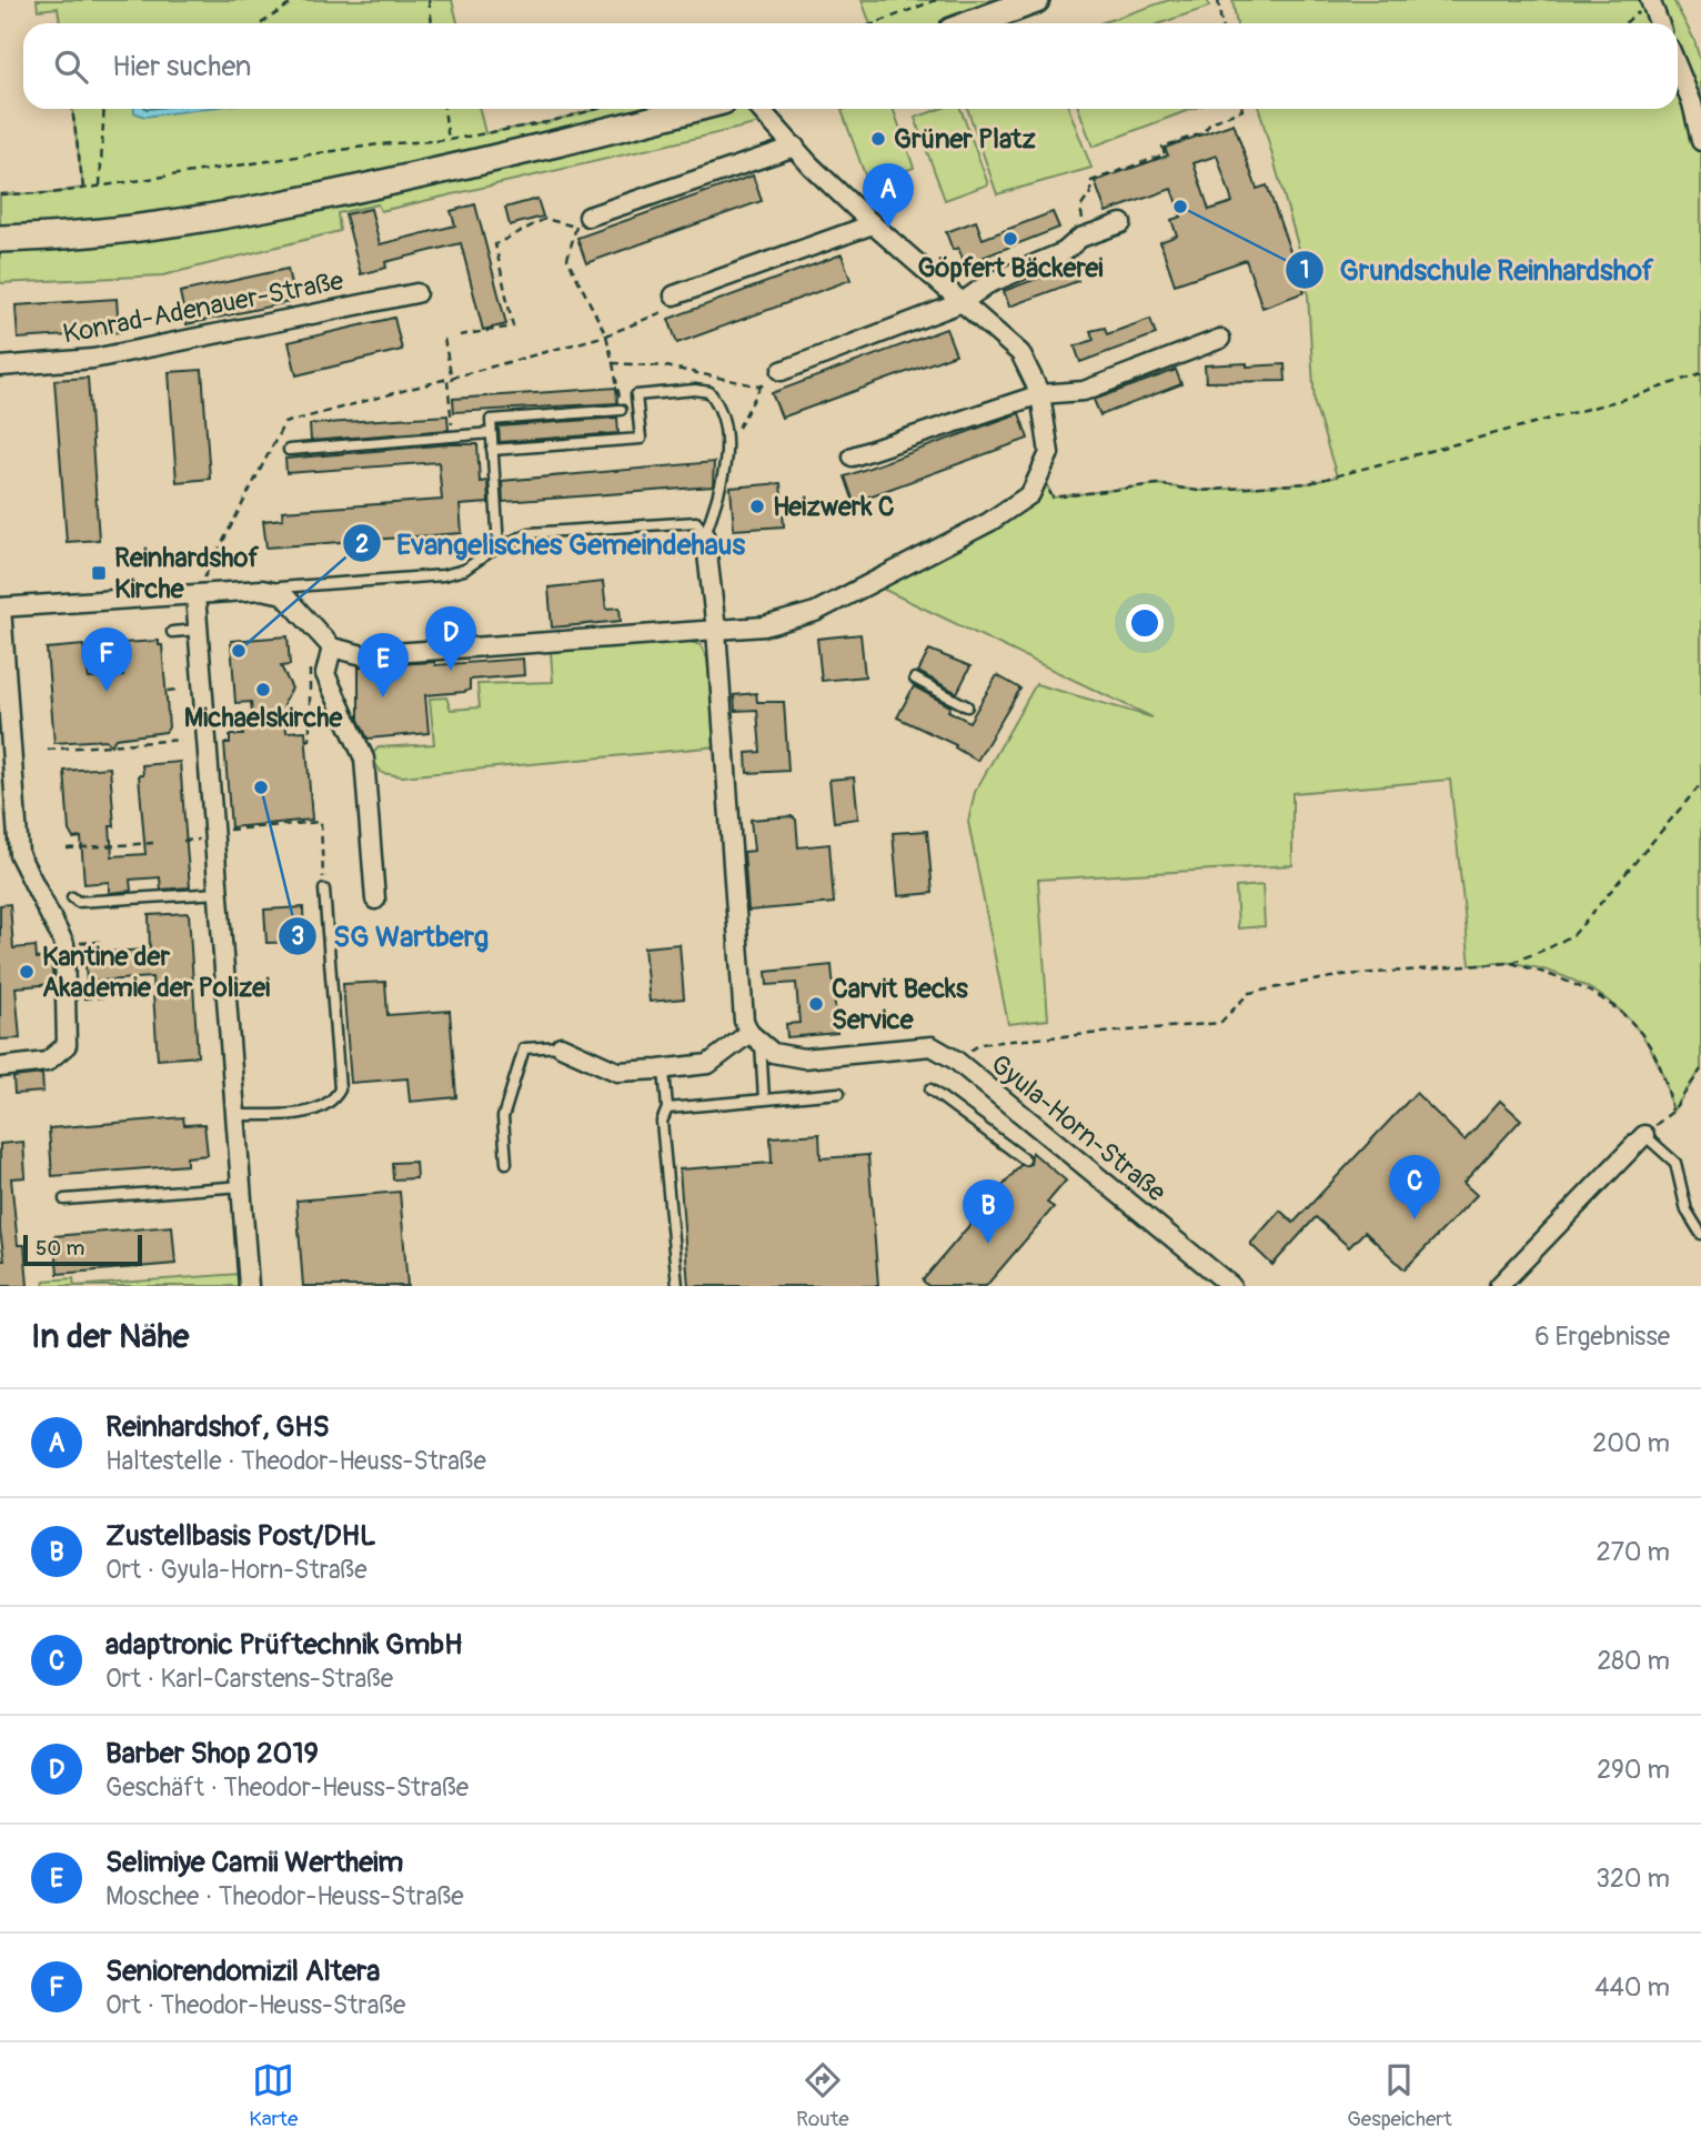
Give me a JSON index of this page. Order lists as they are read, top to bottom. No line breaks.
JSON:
{"streets":{"street":["Konrad-Adenauer-Straße","Gyula-Horn-Straße"]},"places":{"other":["Grüner Platz","Grundschule Reinhardshof","Göpfert Bäckerei","Heizwerk C","Evangelisches Gemeindehaus","Michaelskirche","SG Wartberg","Kantine der Akademie der Polizei","Carvit Becks Service"],"transit":["Reinhardshof Kirche"]},"scale_bar":"50 m","page":{"search":"Hier suchen","pins":["A","D","F","E","C","B"],"scale":"50 m","heading":["In der Nähe","6 Ergebnisse"],"list":[{"mark":"A","name":"Reinhardshof, GHS","note":"Haltestelle · Theodor-Heuss-Straße","value":"200 m"},{"mark":"B","name":"Zustellbasis Post/DHL","note":"Ort · Gyula-Horn-Straße","value":"270 m"},{"mark":"C","name":"adaptronic Prüftechnik GmbH","note":"Ort · Karl-Carstens-Straße","value":"280 m"},{"mark":"D","name":"Barber Shop 2019","note":"Geschäft · Theodor-Heuss-Straße","value":"290 m"},{"mark":"E","name":"Selimiye Camii Wertheim","note":"Moschee · Theodor-Heuss-Straße","value":"320 m"},{"mark":"F","name":"Seniorendomizil Altera","note":"Ort · Theodor-Heuss-Straße","value":"440 m"}],"nav":["Karte","Route","Gespeichert"]}}
